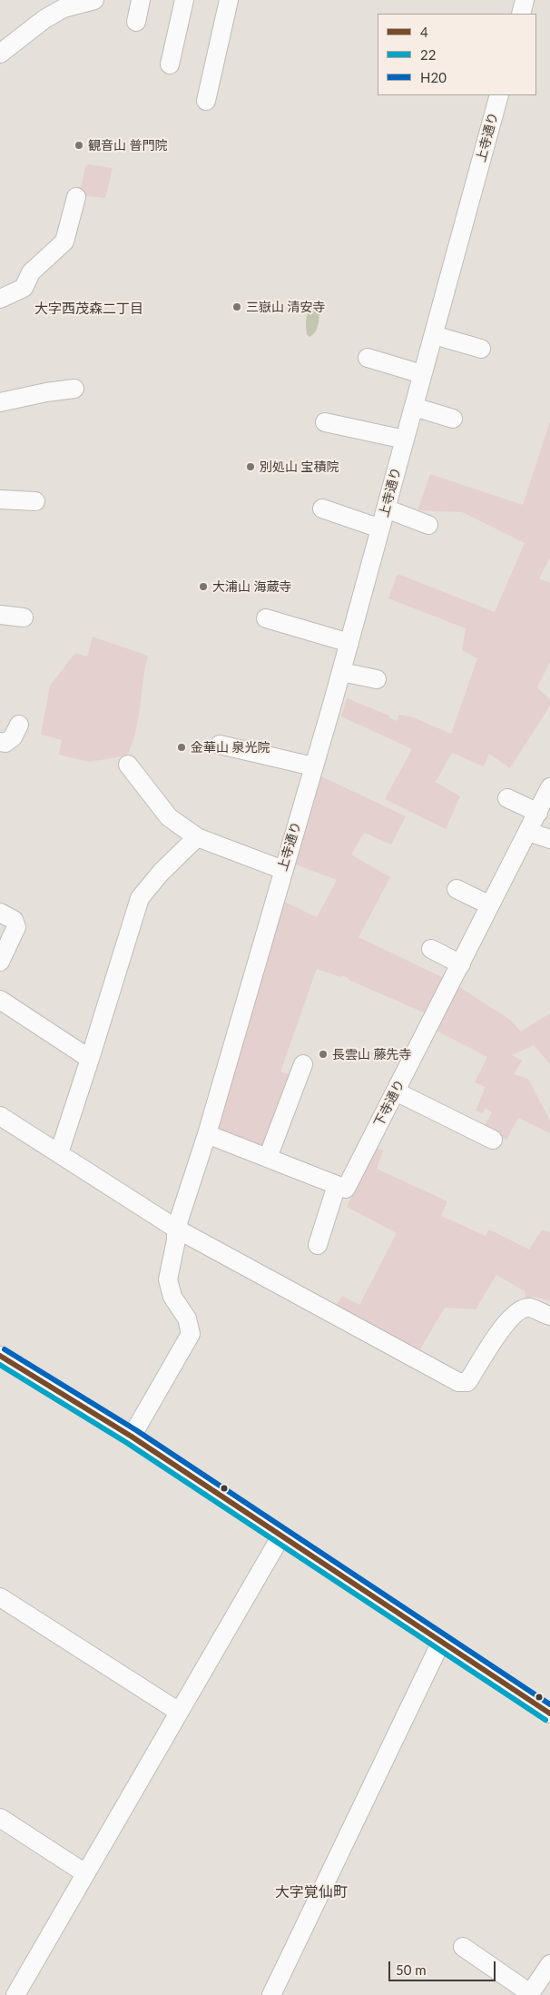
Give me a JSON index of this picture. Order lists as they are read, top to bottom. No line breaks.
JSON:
{"streets":{"street":["上寺通り","下寺通り"]},"districts":["大字西茂森二丁目","大字覚仙町"],"places":["観音山 普門院","三嶽山 清安寺","別処山 宝積院","大浦山 海蔵寺","金華山 泉光院","長雲山 藤先寺"],"lines":["transit line H20","transit line 4","transit line 22"],"legend":["4","22","H20"],"scale_bar":"50 m"}
